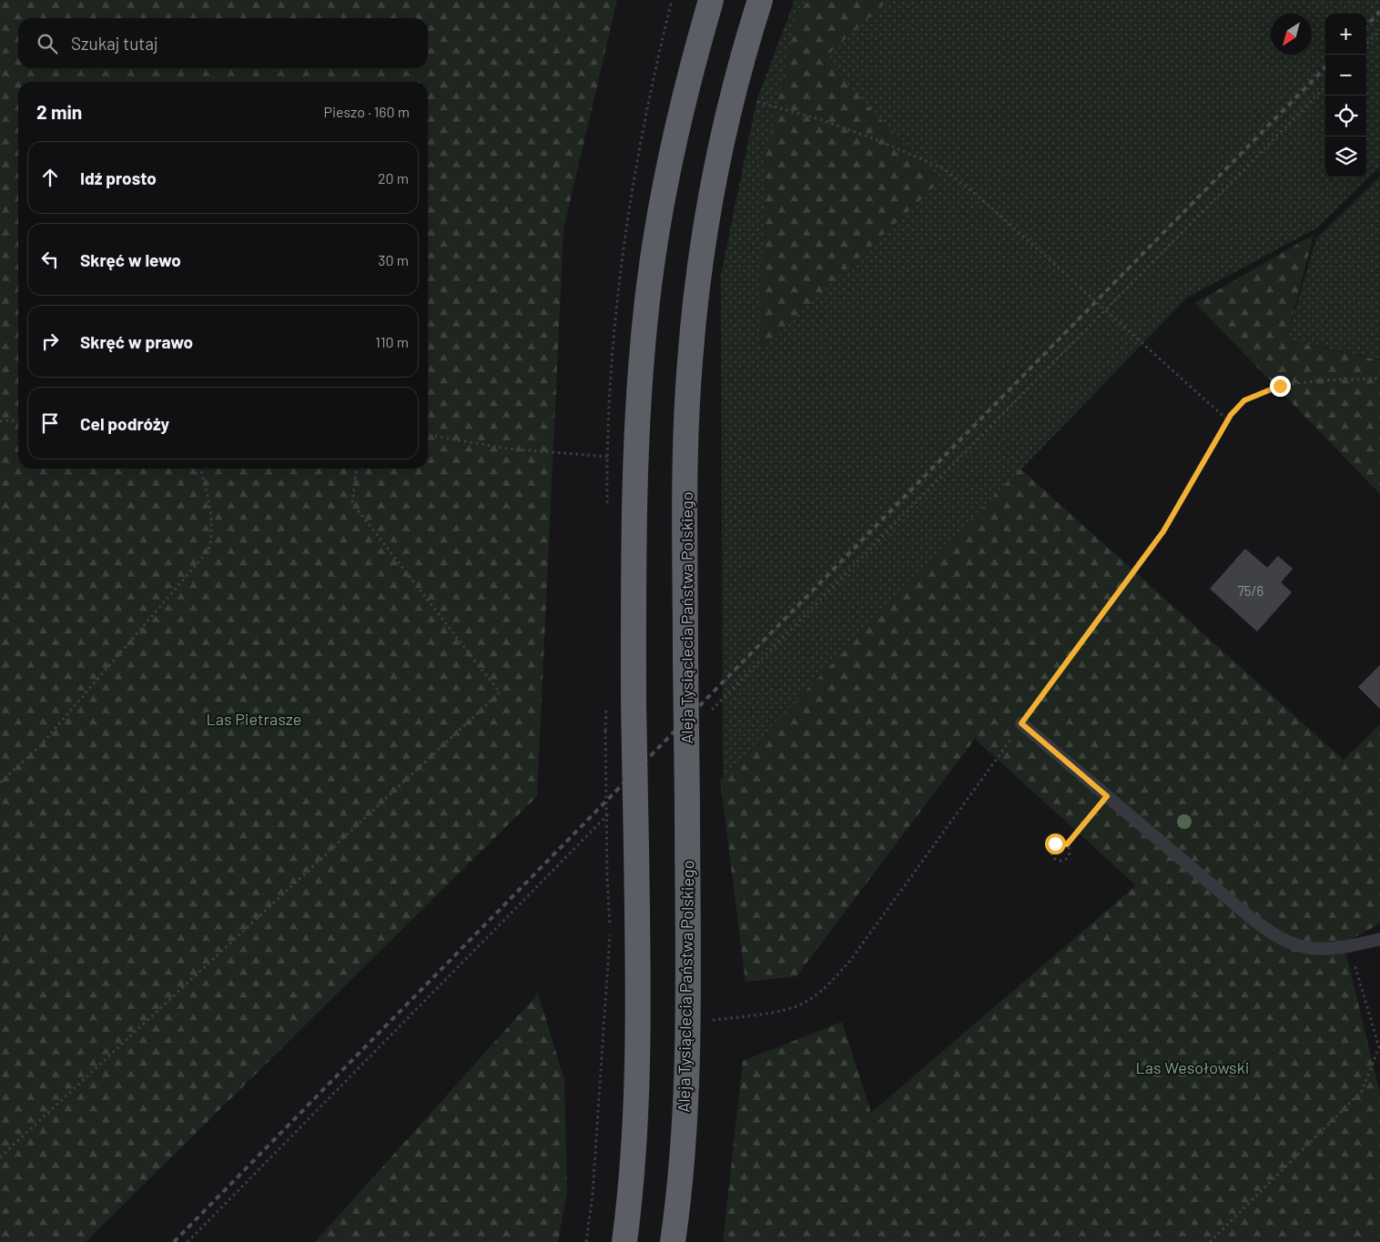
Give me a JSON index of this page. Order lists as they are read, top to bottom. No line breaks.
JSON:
{"streets":{"highway":["Aleja Tysiąclecia Państwa Polskiego"]},"parks":["Las Pietrasze","Las Wesołowski"],"house_numbers":["75/6"],"north":"bottom left","page":{"map_buttons":["+","−"],"search":"Szukaj tutaj","heading":["2 min","Pieszo · 160 m"],"list":[["Idź prosto","20 m"],["Skręć w lewo","30 m"],["Skręć w prawo","110 m"],"Cel podróży"]}}
